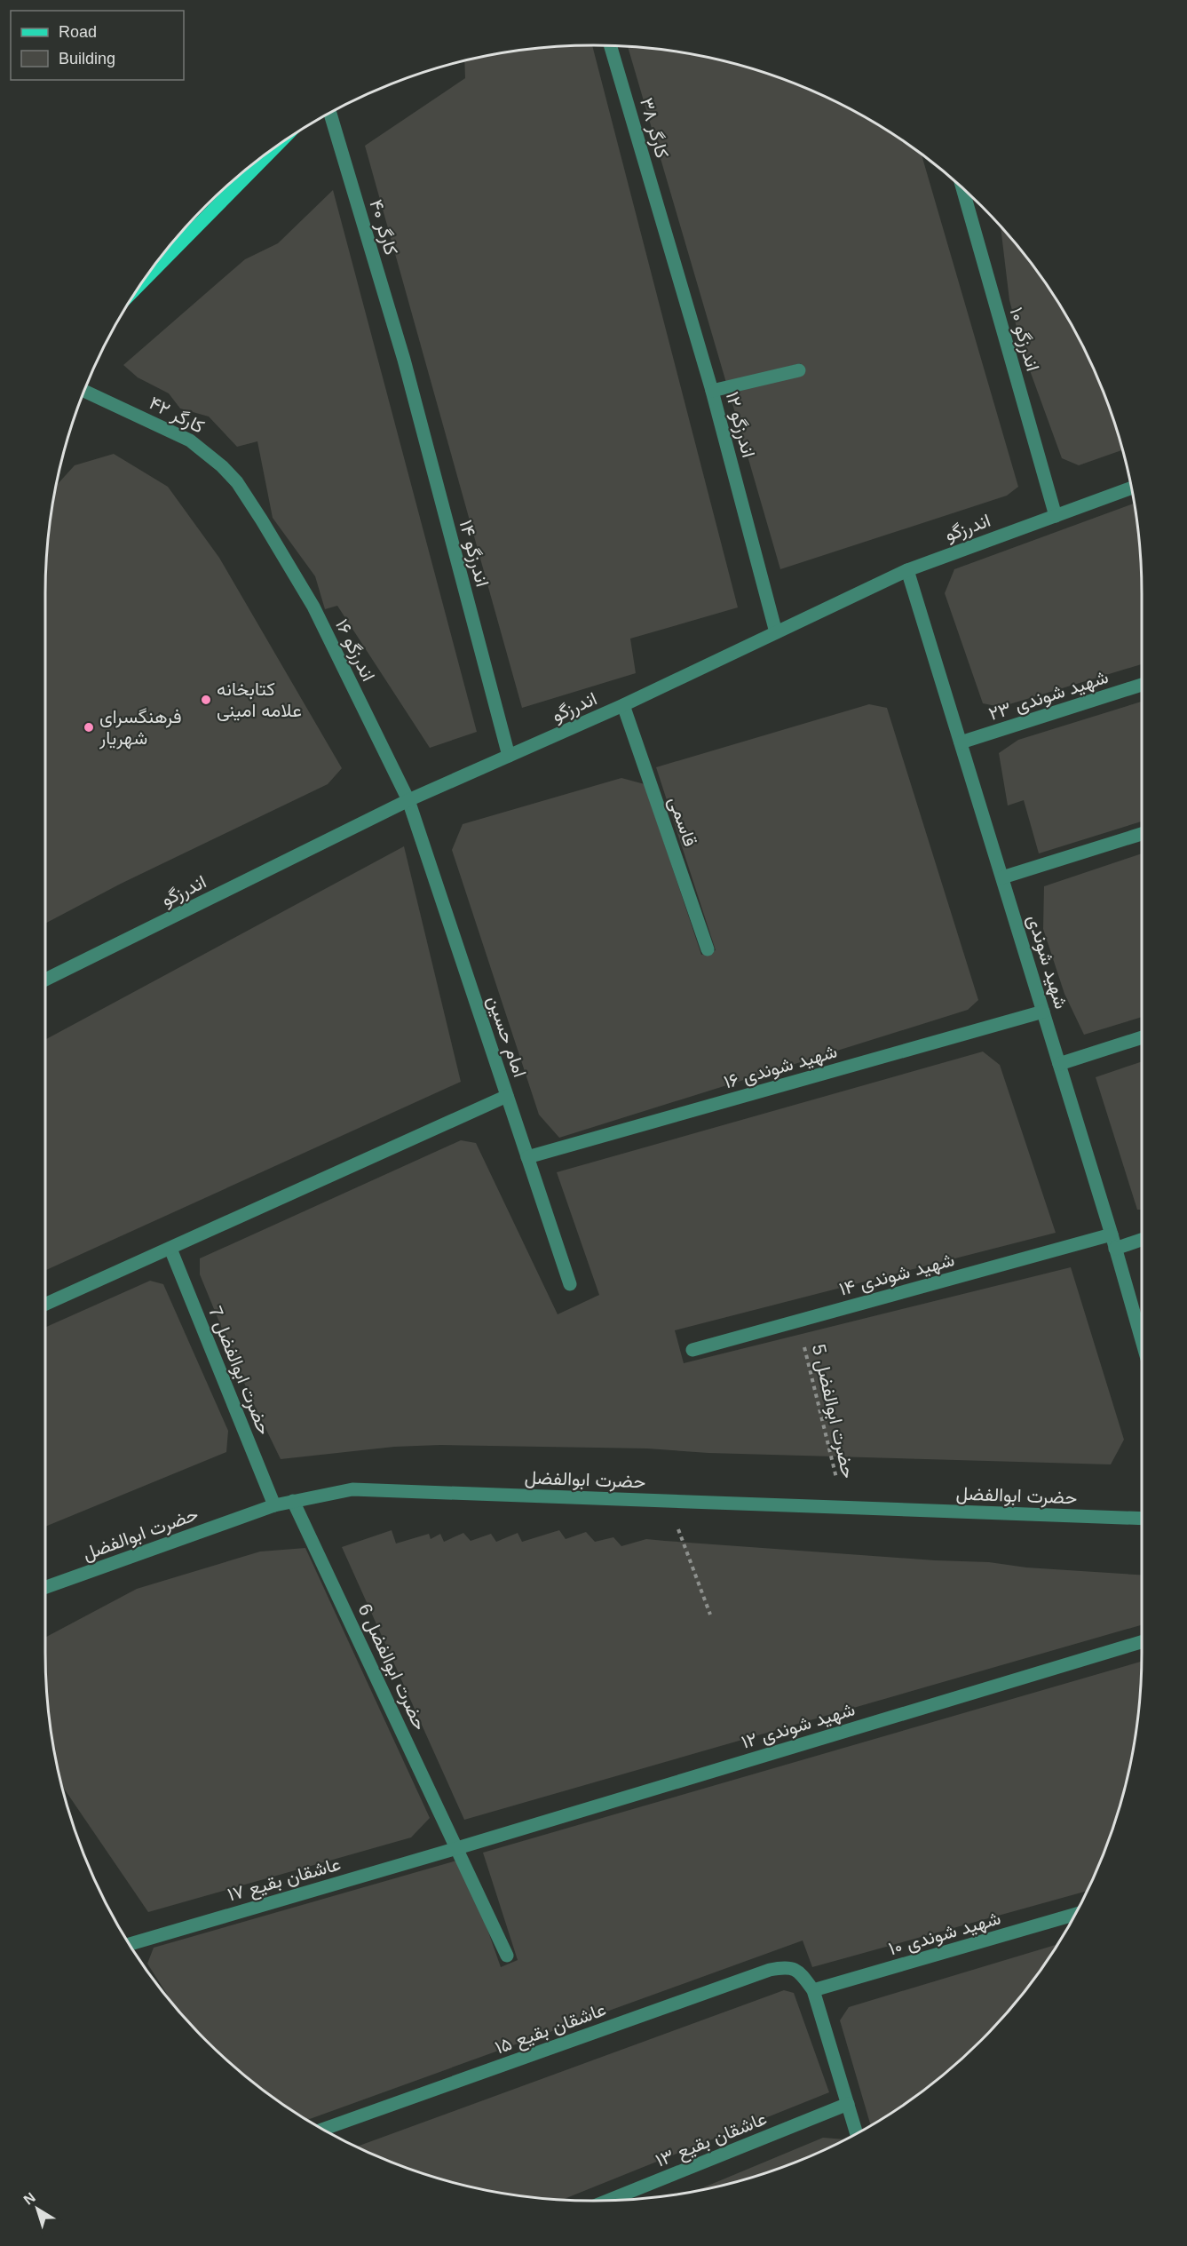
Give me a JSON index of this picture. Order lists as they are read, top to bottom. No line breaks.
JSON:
{"streets":{"street":["کارگر ۳۸","کارگر ۴۰","اندرزگو ۱۰","کارگر ۴۲","اندرزگو ۱۲","اندرزگو","اندرزگو ۱۴","اندرزگو ۱۶","شهید شوندی ۲۳","قاسمی","شهید شوندی","امام حسین","شهید شوندی ۱۶","شهید شوندی ۱۴","حضرت ابوالفضل 7","حضرت ابوالفضل","حضرت ابوالفضل 6","شهید شوندی ۱۲","عاشقان بقیع ۱۷","شهید شوندی ۱۰","عاشقان بقیع ۱۵","عاشقان بقیع ۱۳"],"path":["حضرت ابوالفضل 5"]},"crossings":[["کارگر ۳۸","اندرزگو ۱۲"],["کارگر ۴۰","اندرزگو ۱۴"],["اندرزگو ۱۰","اندرزگو"],["کارگر ۴۲","اندرزگو ۱۶"],["اندرزگو ۱۲","اندرزگو"],["اندرزگو","اندرزگو ۱۴"],["اندرزگو","اندرزگو ۱۶"],["اندرزگو","قاسمی"],["اندرزگو","شهید شوندی"],["اندرزگو","امام حسین"],["اندرزگو ۱۶","امام حسین"],["شهید شوندی ۲۳","شهید شوندی"],["شهید شوندی","شهید شوندی ۱۶"],["شهید شوندی","شهید شوندی ۱۴"],["امام حسین","شهید شوندی ۱۶"],["شهید شوندی ۱۴","حضرت ابوالفضل 5"],["حضرت ابوالفضل 7","حضرت ابوالفضل"],["حضرت ابوالفضل 5","حضرت ابوالفضل"],["حضرت ابوالفضل","حضرت ابوالفضل 6"],["حضرت ابوالفضل 6","شهید شوندی ۱۲"],["حضرت ابوالفضل 6","عاشقان بقیع ۱۷"],["شهید شوندی ۱۲","عاشقان بقیع ۱۷"],["شهید شوندی ۱۰","عاشقان بقیع ۱۵"]],"places":["کتابخانه علامه امینی","فرهنگسرای شهریار"],"legend":["Road","Building"],"north":"top left"}
